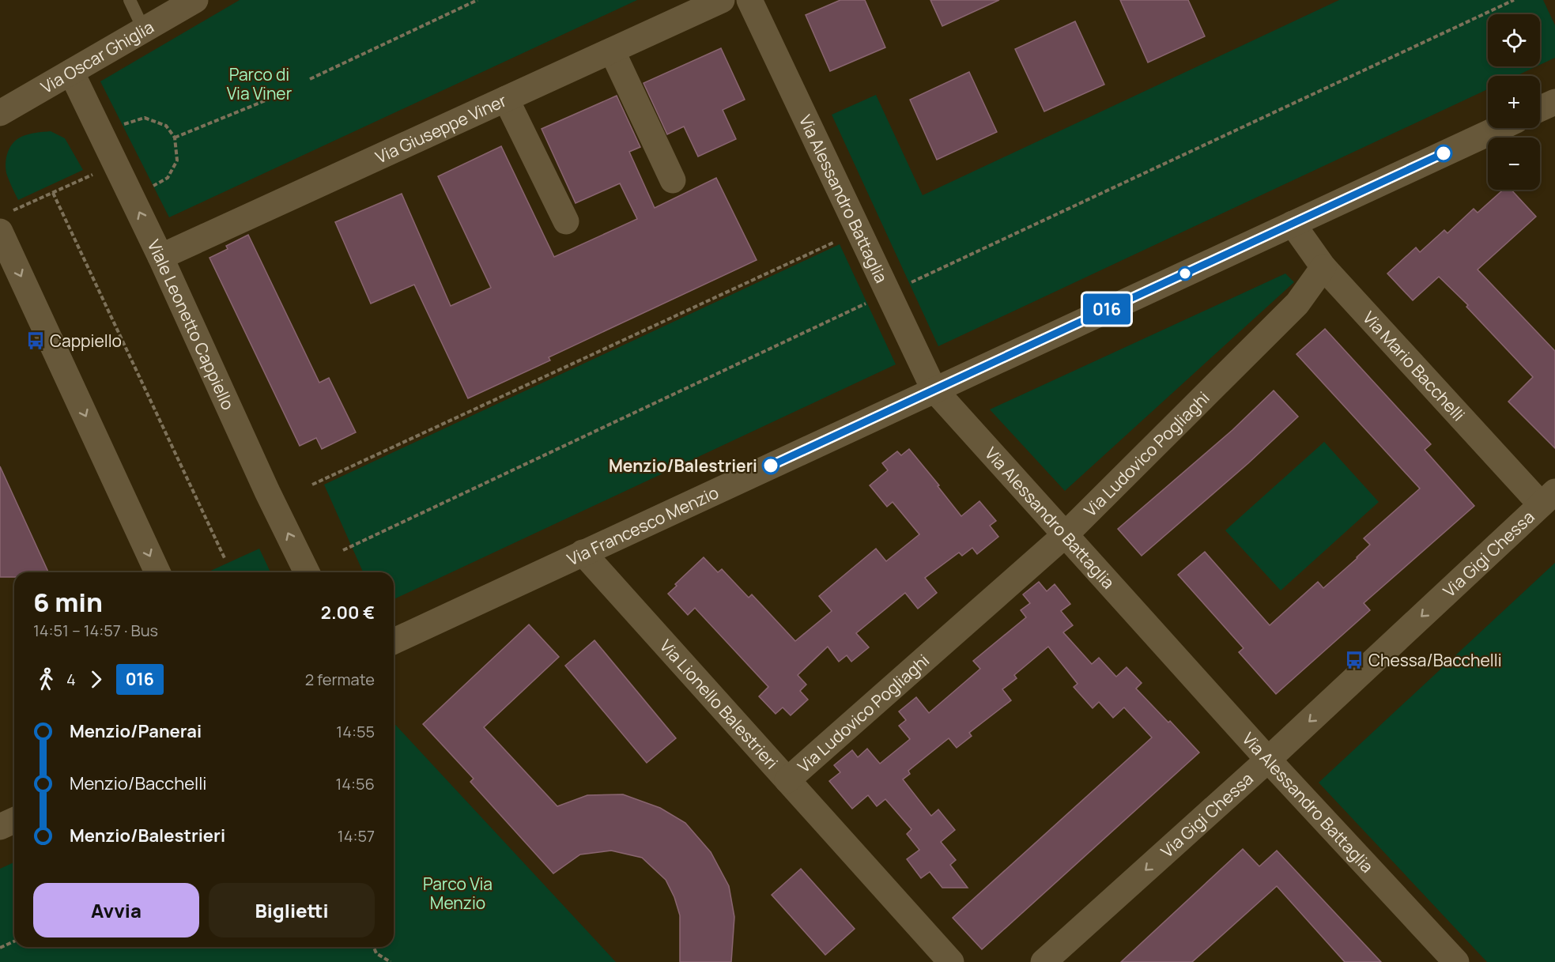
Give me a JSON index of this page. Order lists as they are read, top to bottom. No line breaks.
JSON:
{"streets":{"street":["Via Oscar Ghiglia","Via Giuseppe Viner","Via Alessandro Battaglia","Viale Leonetto Cappiello","Via Mario Bacchelli","Via Ludovico Pogliaghi","Via Francesco Menzio","Via Gigi Chessa","Via Lionello Balestrieri"]},"crossings":[["Via Oscar Ghiglia","Viale Leonetto Cappiello"],["Via Giuseppe Viner","Viale Leonetto Cappiello"],["Via Alessandro Battaglia","Via Ludovico Pogliaghi"],["Via Alessandro Battaglia","Via Francesco Menzio"],["Via Alessandro Battaglia","Via Gigi Chessa"],["Via Mario Bacchelli","Via Ludovico Pogliaghi"],["Via Mario Bacchelli","Via Francesco Menzio"],["Via Mario Bacchelli","Via Gigi Chessa"],["Via Ludovico Pogliaghi","Via Lionello Balestrieri"],["Via Francesco Menzio","Via Lionello Balestrieri"]],"one_way":["Via Gigi Chessa"],"parks":["Parco di Via Viner","Parco Via Menzio"],"places":{"bus stop":["Cappiello","Chessa/Bacchelli"],"other":["Menzio/Balestrieri"]},"lines":["bus line 016"],"page":{"on_map":"016","map_buttons":["+","−"],"heading":["6 min","14:51 – 14:57 · Bus","2.00 €"],"legs":["4","016","2 fermate"],"list":[{"name":"Menzio/Panerai","value":"14:55"},{"name":"Menzio/Bacchelli","value":"14:56"},{"name":"Menzio/Balestrieri","value":"14:57"}],"buttons":["Avvia","Biglietti"]}}
